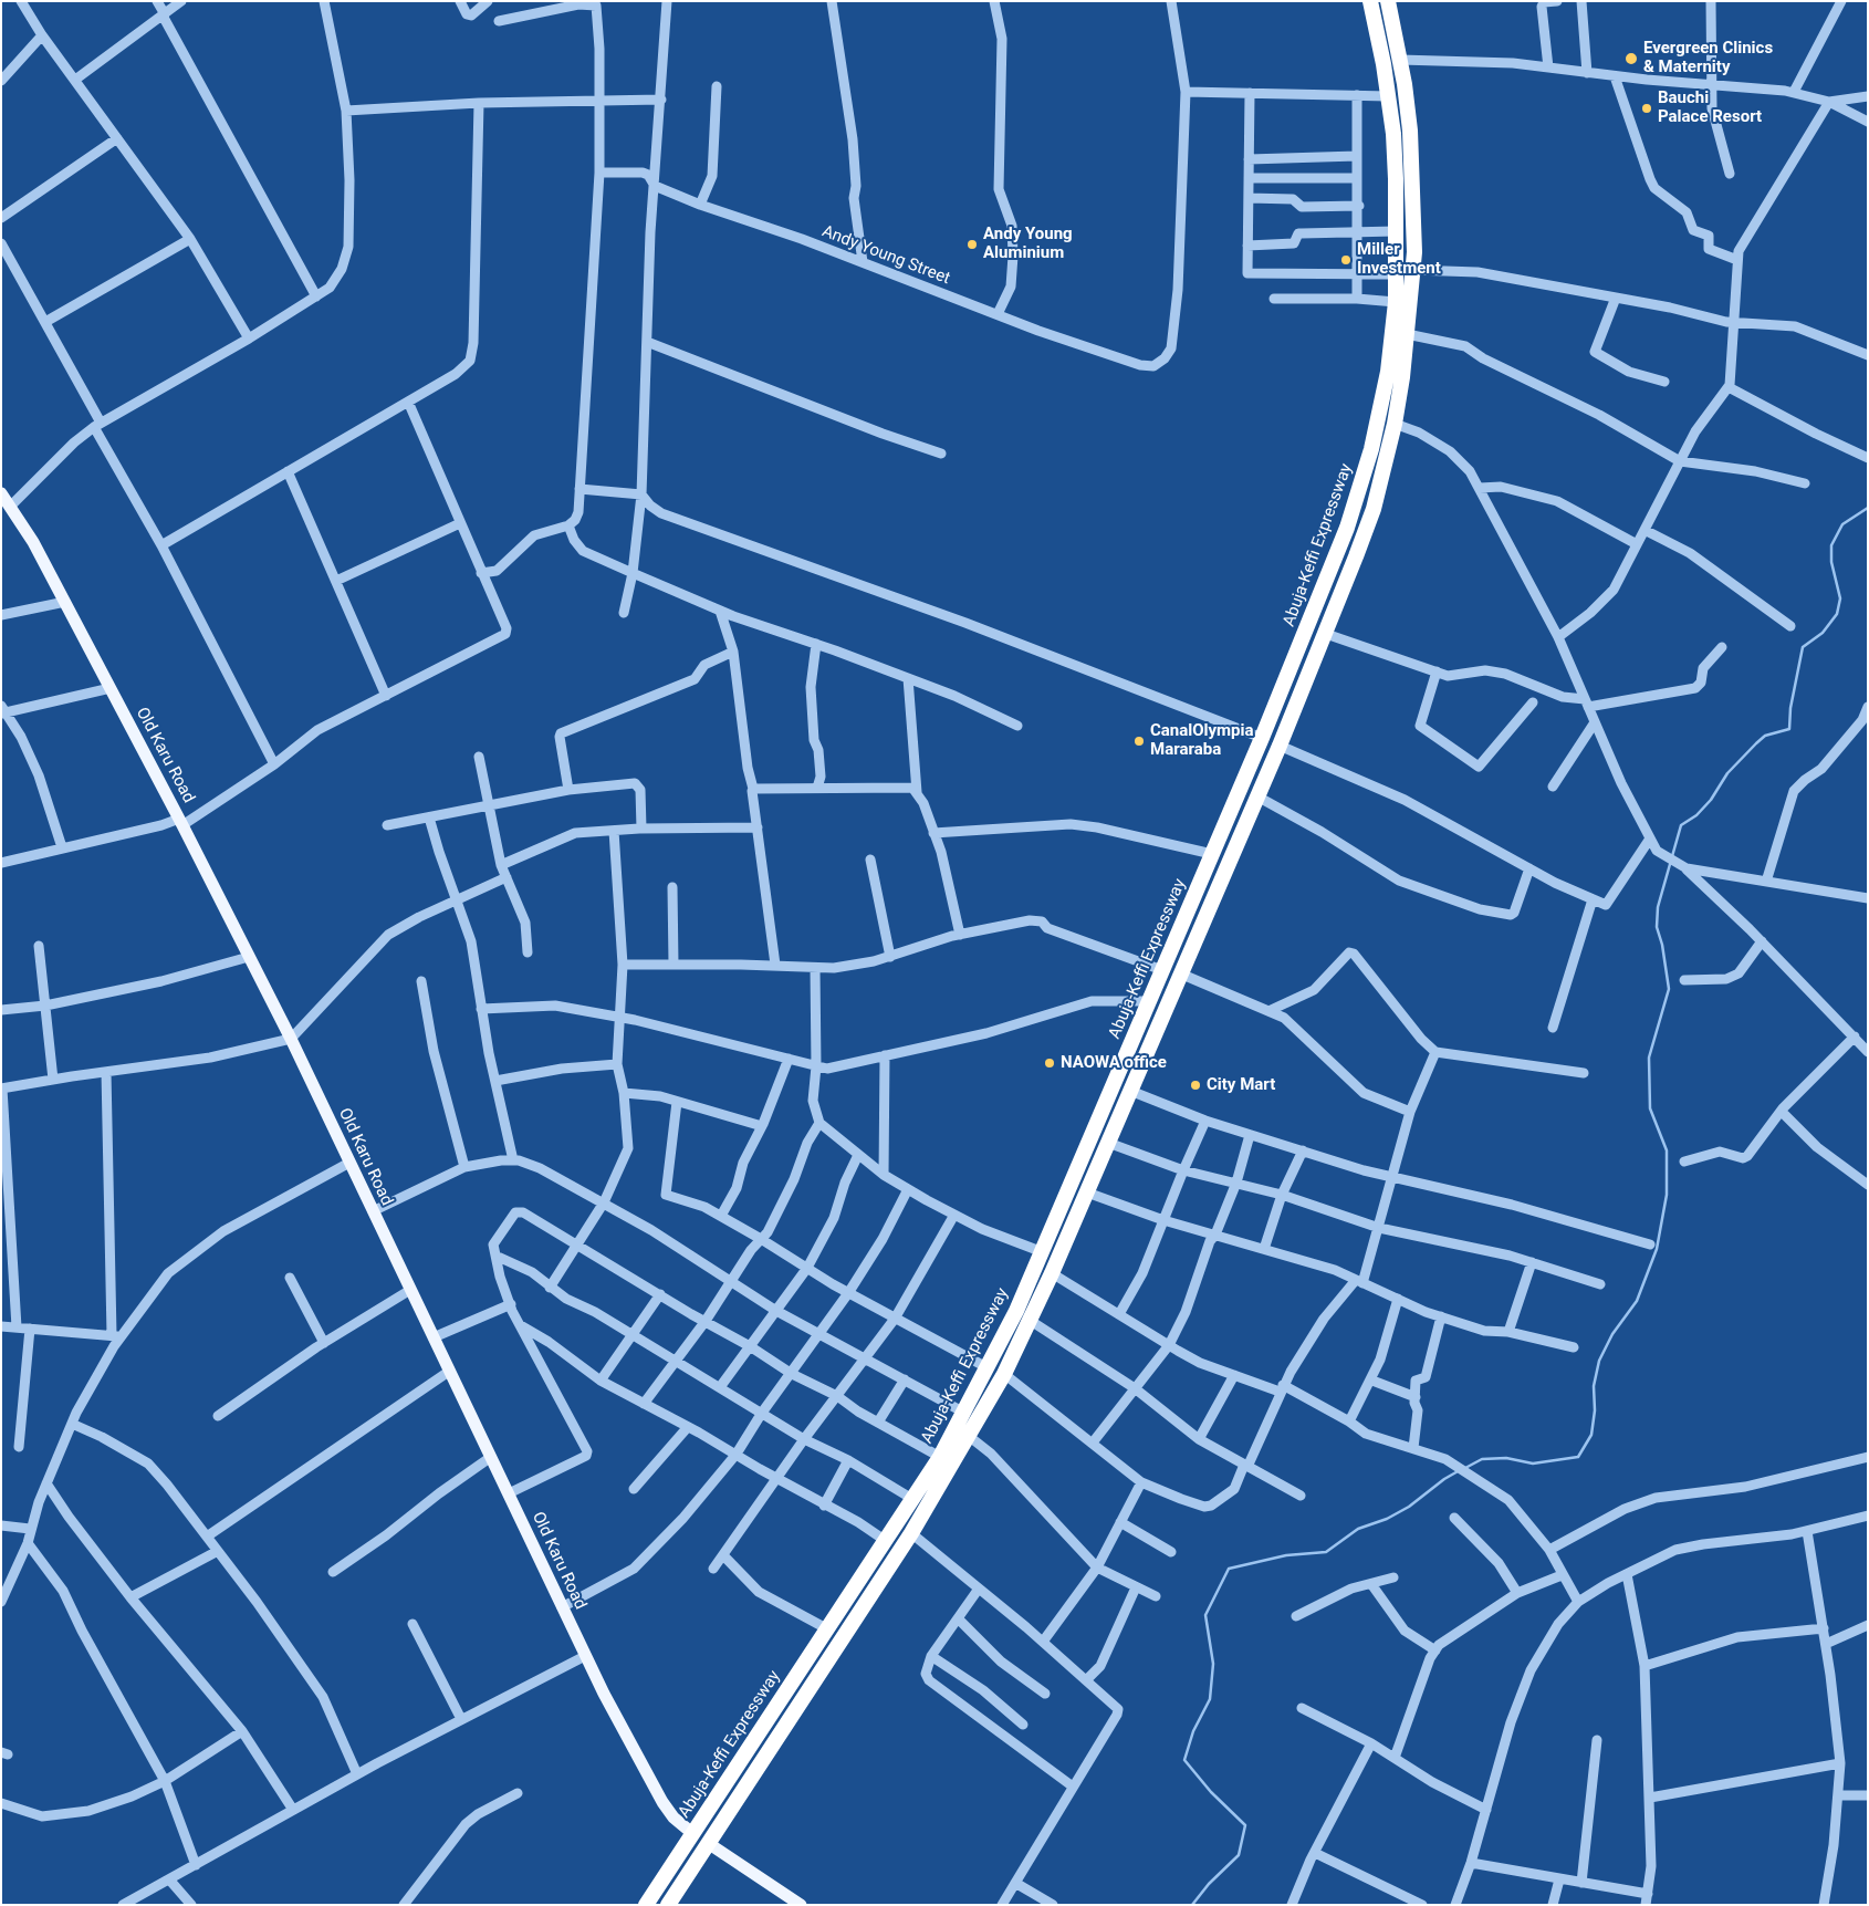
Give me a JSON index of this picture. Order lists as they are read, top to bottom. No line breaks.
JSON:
{"streets":{"highway":["Abuja-Keffi Expressway"],"main road":["Old Karu Road"],"street":["Andy Young Street"]},"crossings":[["Abuja-Keffi Expressway","Old Karu Road"]],"places":["Evergreen Clinics & Maternity","Bauchi Palace Resort","Andy Young Aluminium","Miller Investment","CanalOlympia Mararaba","NAOWA office","City Mart"]}
